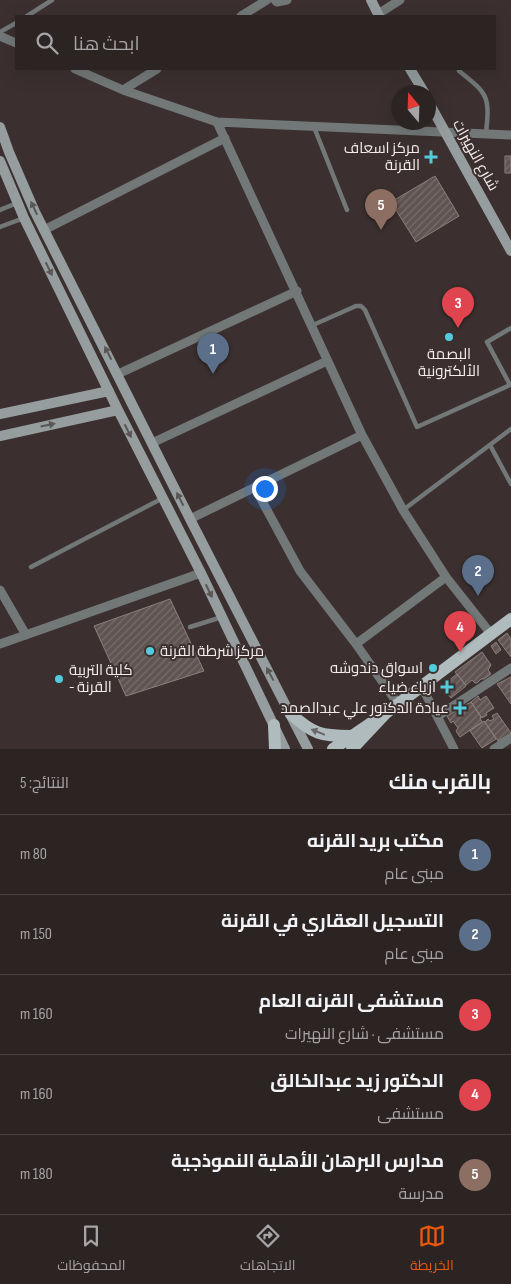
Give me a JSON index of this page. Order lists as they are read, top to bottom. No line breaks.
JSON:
{"streets":{"main road":["شارع النهيرات"]},"places":{"health":["مركز اسعاف القرنة","ازياء ضياء","عيادة الدكتور علي عبدالصمد"],"other":["البصمة الألكترونية","مركز شرطة القرنة","اسواق دندوشه","كلية التربية - القرنة"]},"north":"top","page":{"search":"ابحث هنا","pins":["5","3","1","2","4"],"heading":["بالقرب منك","النتائج: 5"],"list":[{"mark":"1","name":"مكتب بريد القرنه","note":"مبنى عام","value":"80 m"},{"mark":"2","name":"التسجيل العقاري في القرنة","note":"مبنى عام","value":"150 m"},{"mark":"3","name":"مستشفى القرنه العام","note":"مستشفى · شارع النهيرات","value":"160 m"},{"mark":"4","name":"الدكتور زيد عبدالخالق","note":"مستشفى","value":"160 m"},{"mark":"5","name":"مدارس البرهان الأهلية النموذجية","note":"مدرسة","value":"180 m"}],"nav":["الخريطة","الاتجاهات","المحفوظات"]}}
